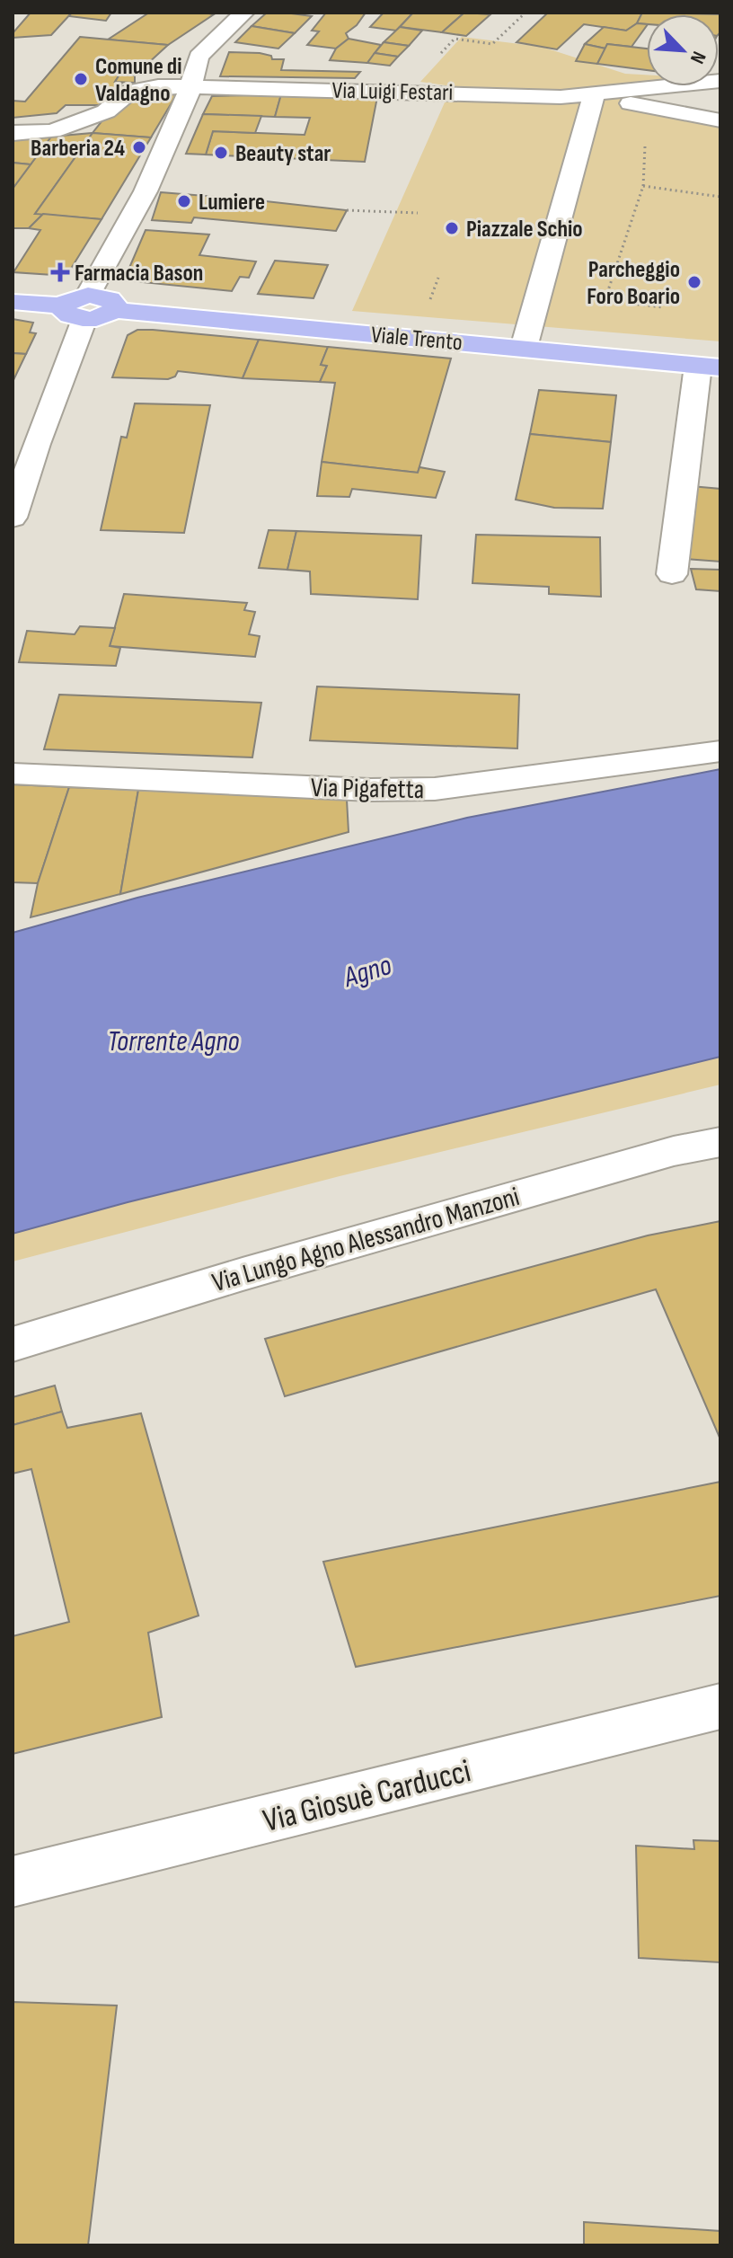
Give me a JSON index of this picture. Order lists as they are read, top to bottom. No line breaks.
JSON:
{"streets":{"main road":["Viale Trento"],"street":["Via Luigi Festari","Via Pigafetta","Via Lungo Agno Alessandro Manzoni","Via Giosuè Carducci"]},"water":["Agno","Torrente Agno"],"places":{"other":["Comune di Valdagno","Barberia 24","Beauty star","Lumiere","Piazzale Schio","Parcheggio Foro Boario"],"health":["Farmacia Bason"]},"north":"bottom right"}
